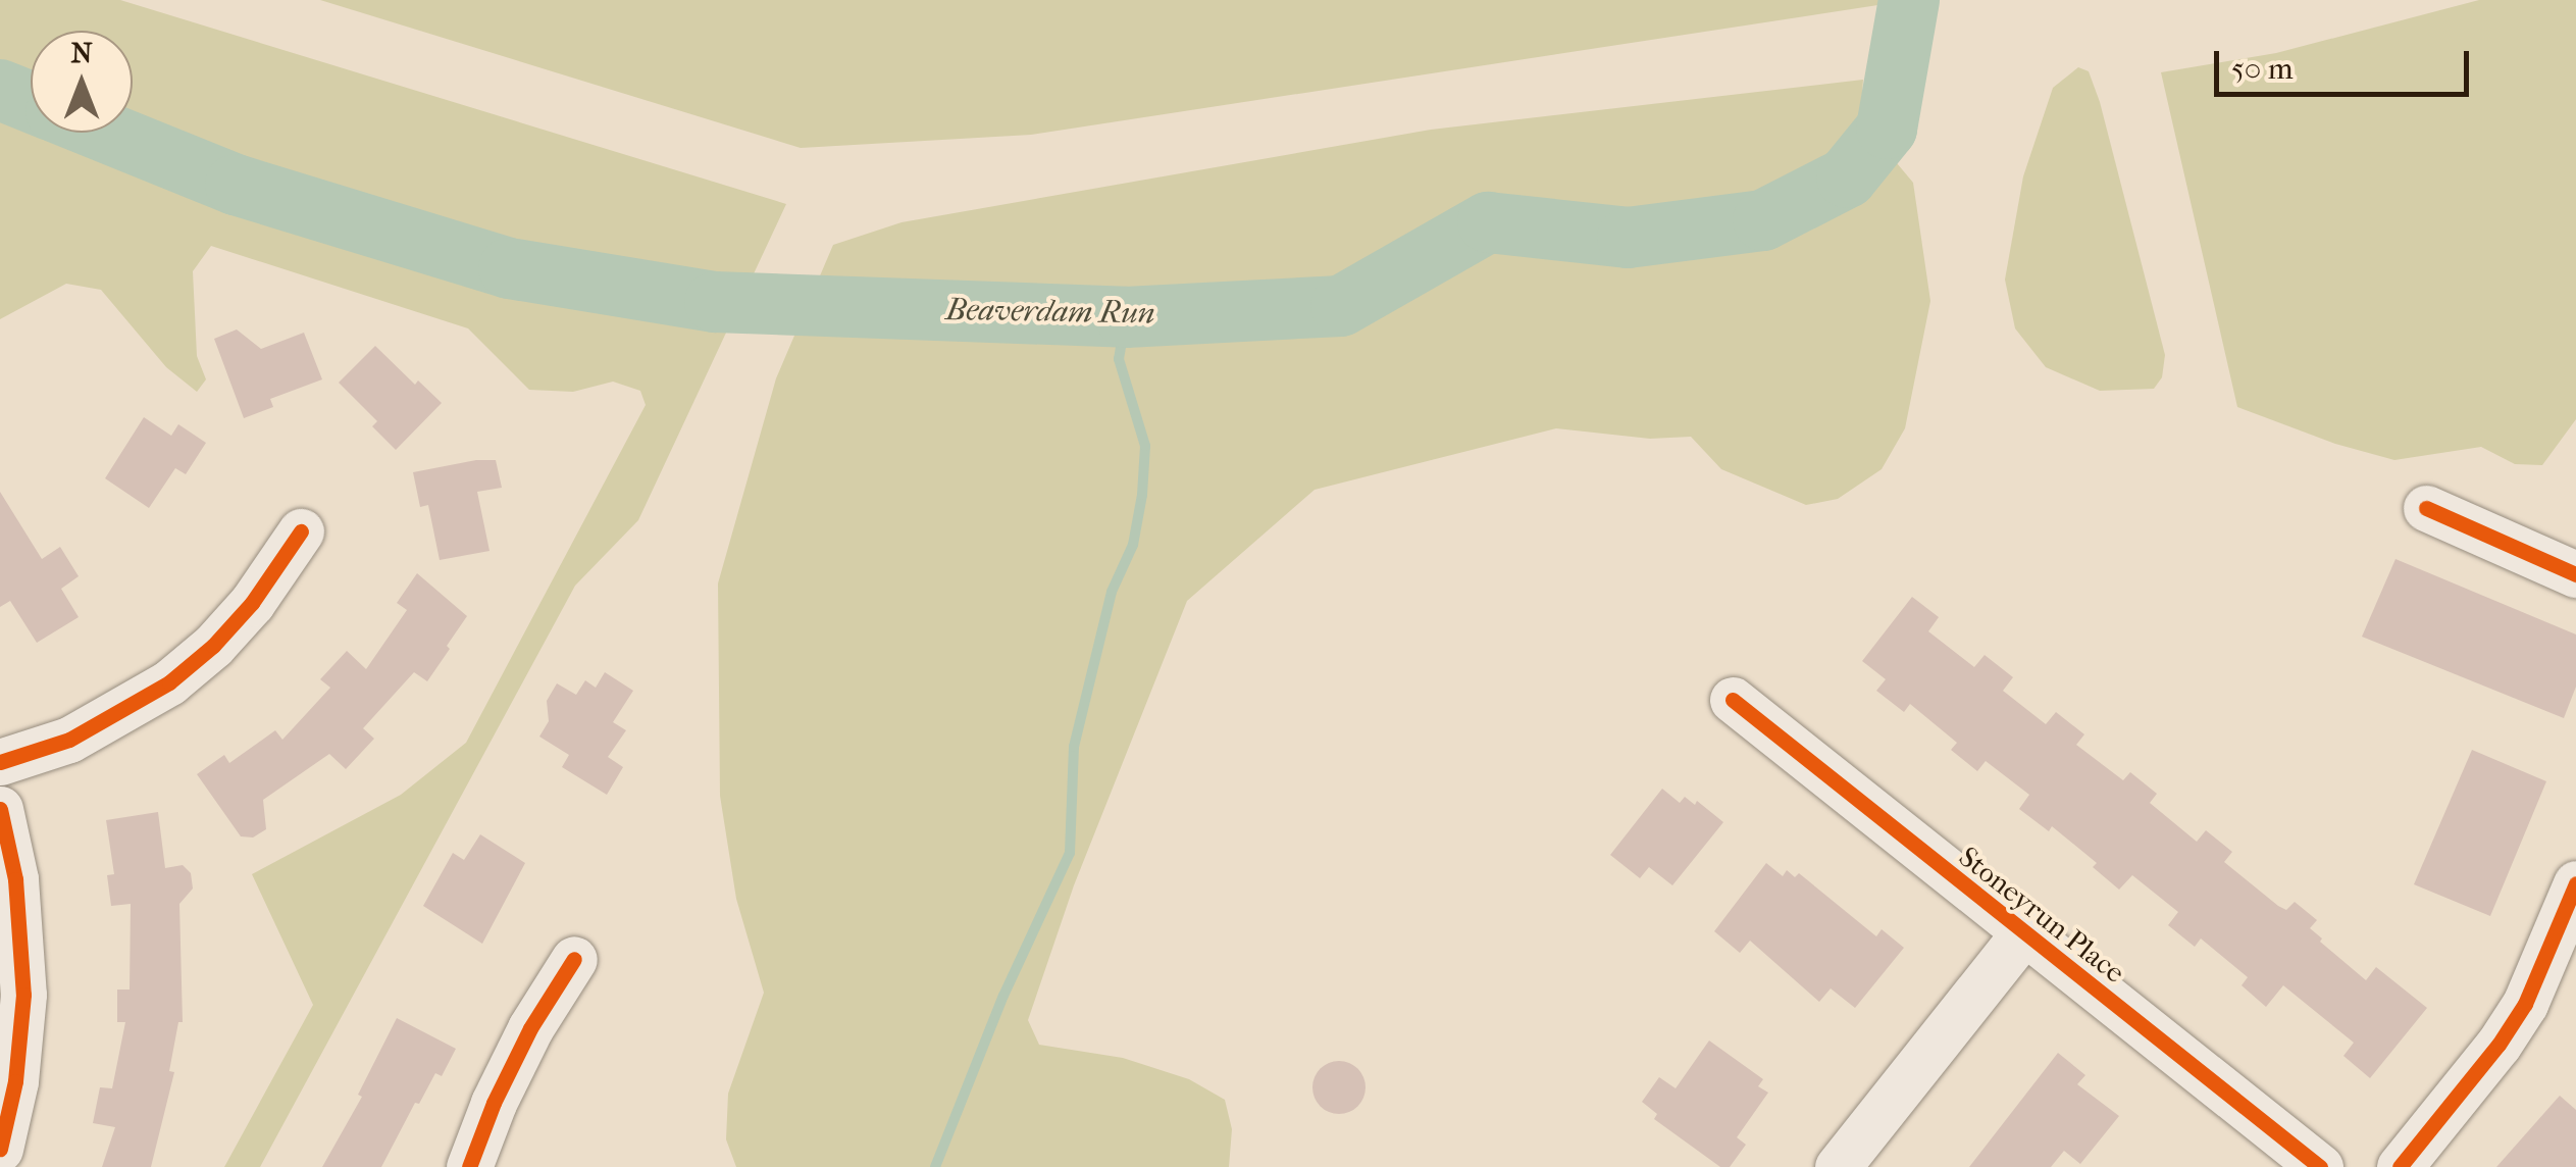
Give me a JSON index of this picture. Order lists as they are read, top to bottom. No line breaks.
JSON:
{"streets":{"street":["Stoneyrun Place"]},"water":["Beaverdam Run"],"scale_bar":"50 m","north":"top"}
